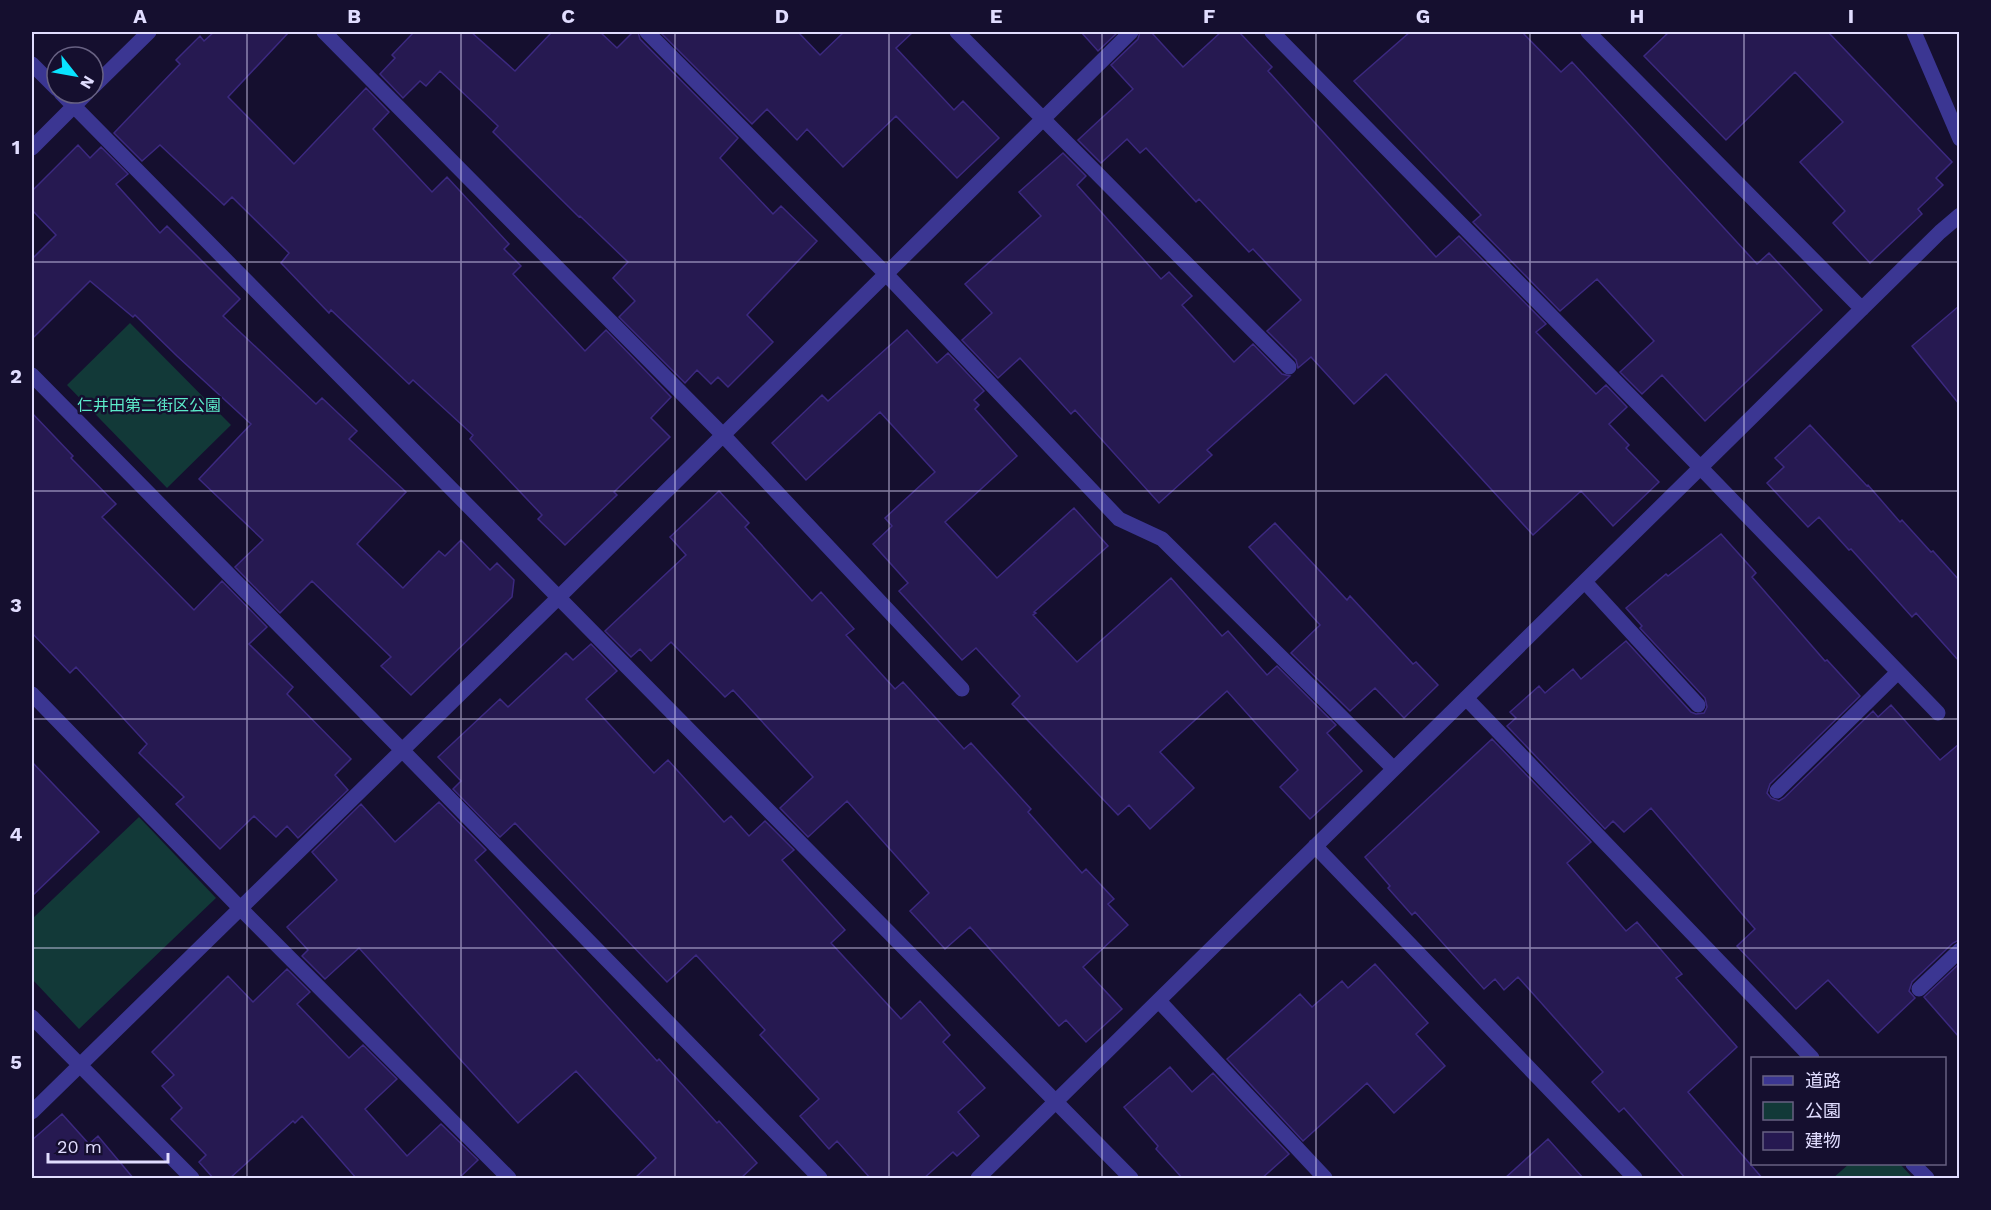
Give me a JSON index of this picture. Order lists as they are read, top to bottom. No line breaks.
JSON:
{"parks":["仁井田第二街区公園"],"legend":["道路","公園","建物"],"scale_bar":"20 m","north":"bottom right","grid":{"columns":["A","B","C","D","E","F","G","H","I"],"rows":["1","2","3","4","5"]}}
